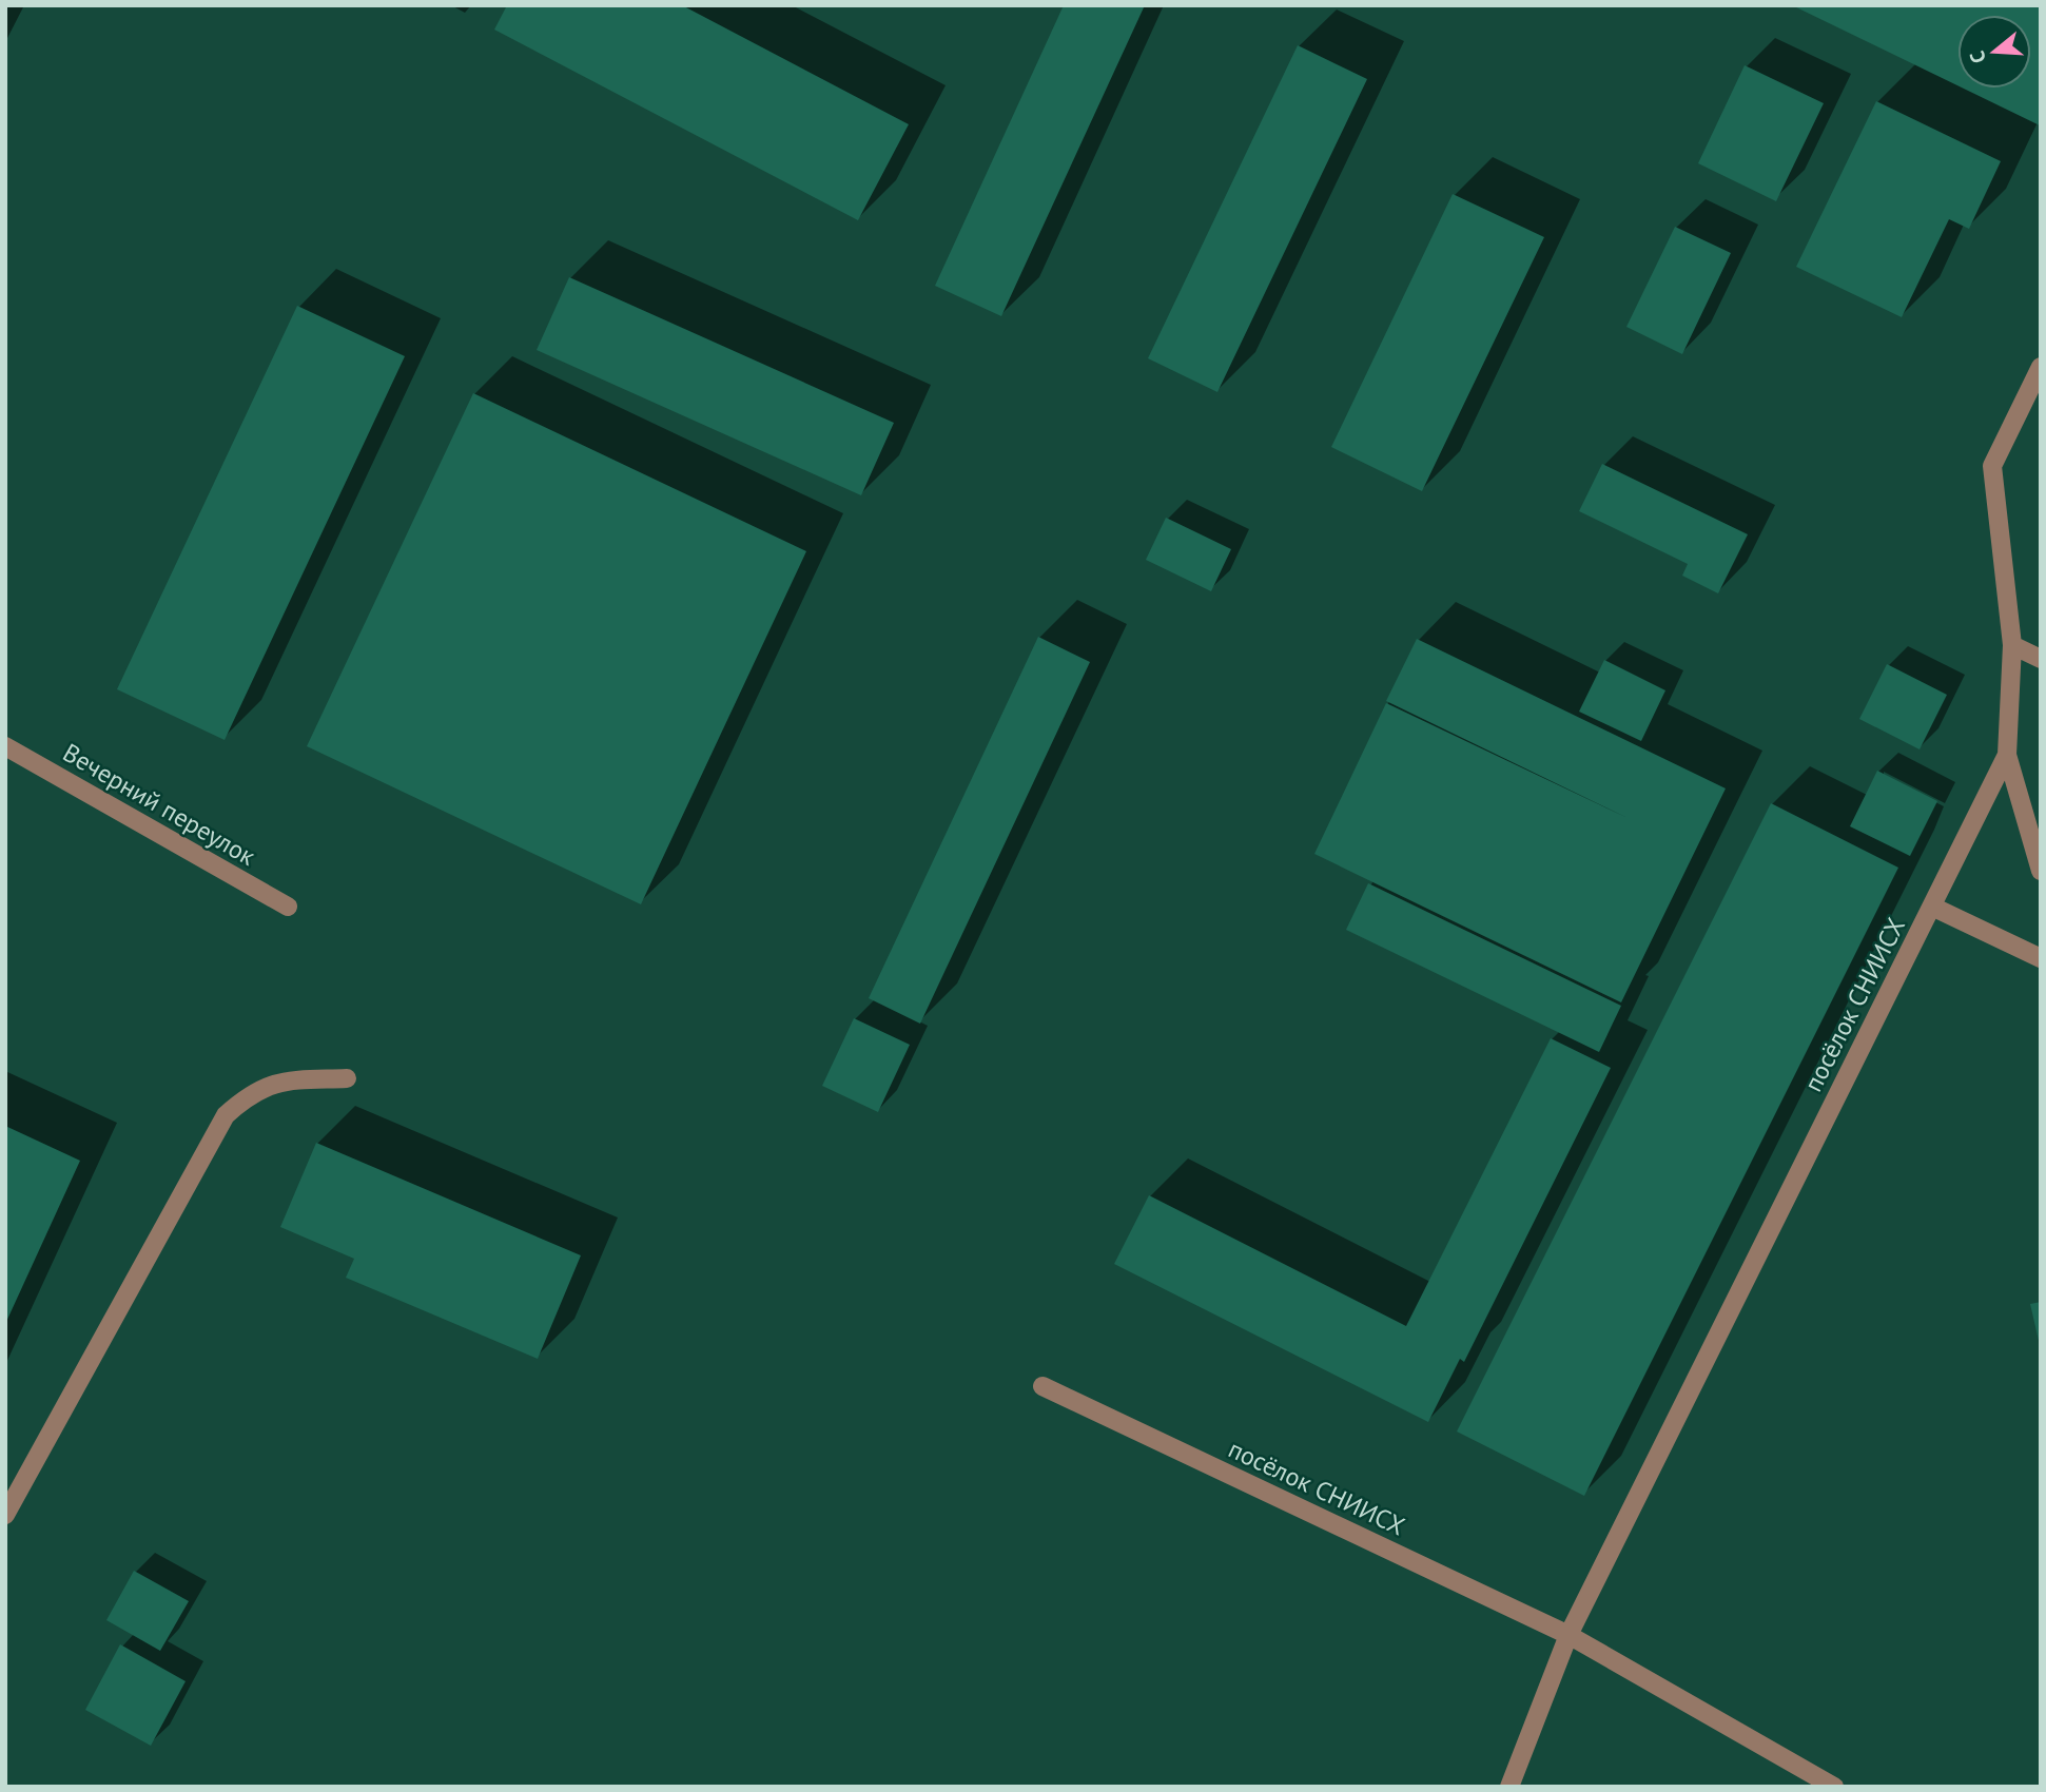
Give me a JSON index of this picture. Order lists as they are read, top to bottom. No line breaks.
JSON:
{"streets":{"street":["Вечерний переулок","посёлок СНИИСХ"]},"north":"left"}
